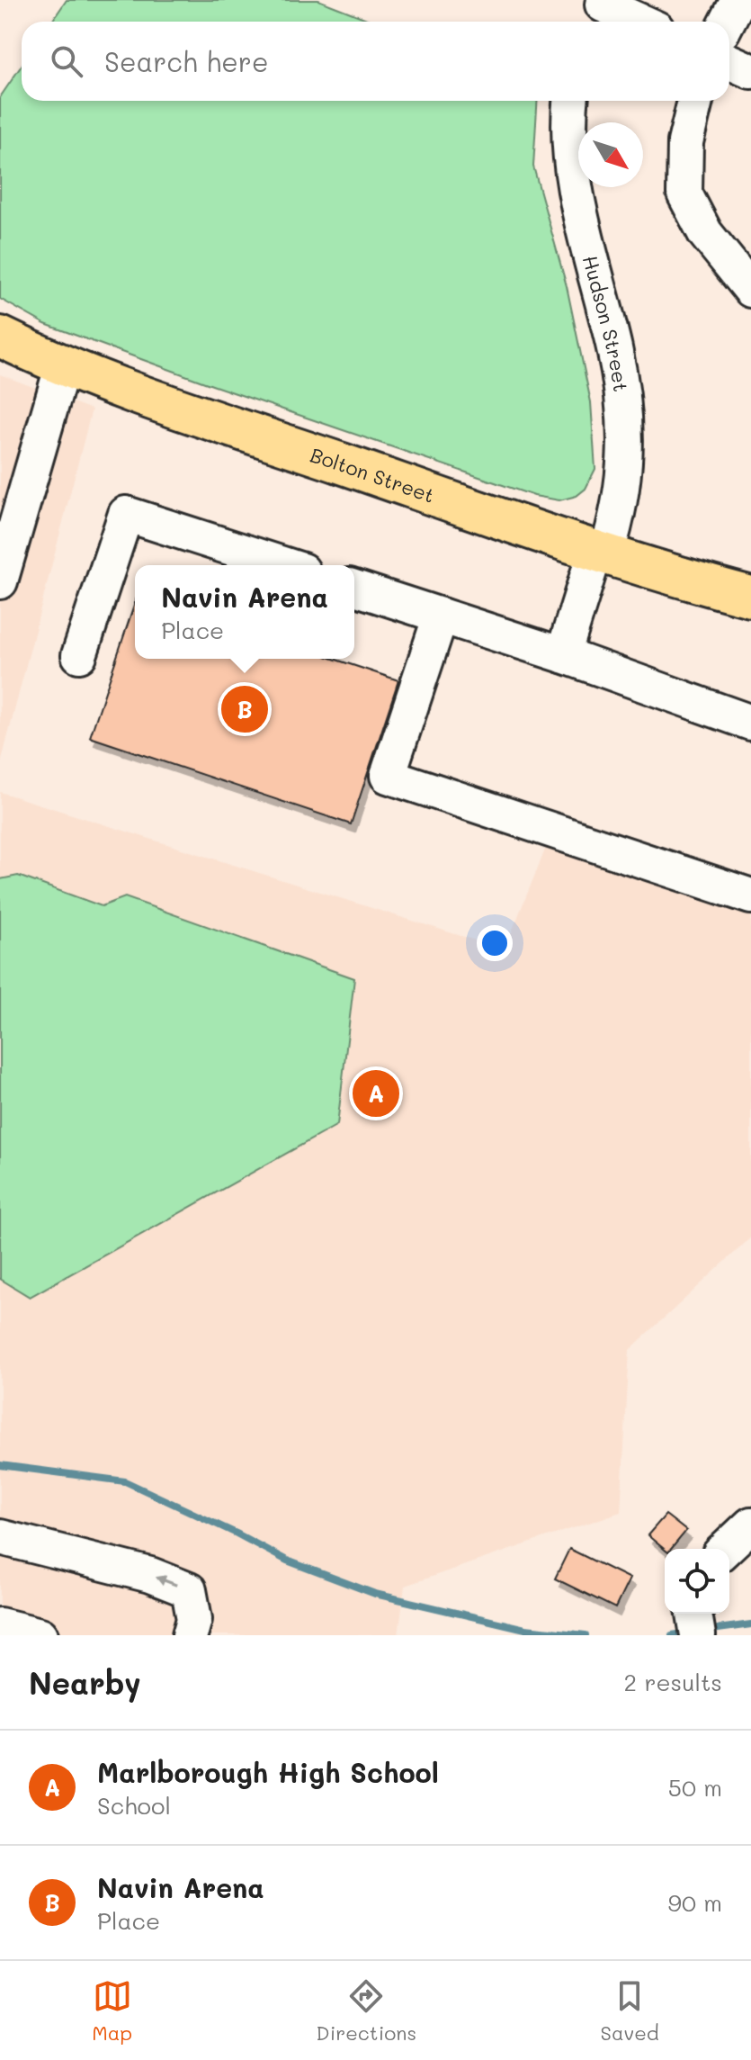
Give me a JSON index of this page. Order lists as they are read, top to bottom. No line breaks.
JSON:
{"streets":{"main road":["Bolton Street"],"street":["Hudson Street"]},"crossings":[["Hudson Street","Bolton Street"]],"north":"bottom right","page":{"search":"Search here","popup":["Navin Arena","Place"],"pins":["B","A"],"heading":["Nearby","2 results"],"list":[{"mark":"A","name":"Marlborough High School","note":"School","value":"50 m"},{"mark":"B","name":"Navin Arena","note":"Place","value":"90 m"}],"nav":["Map","Directions","Saved"]}}
